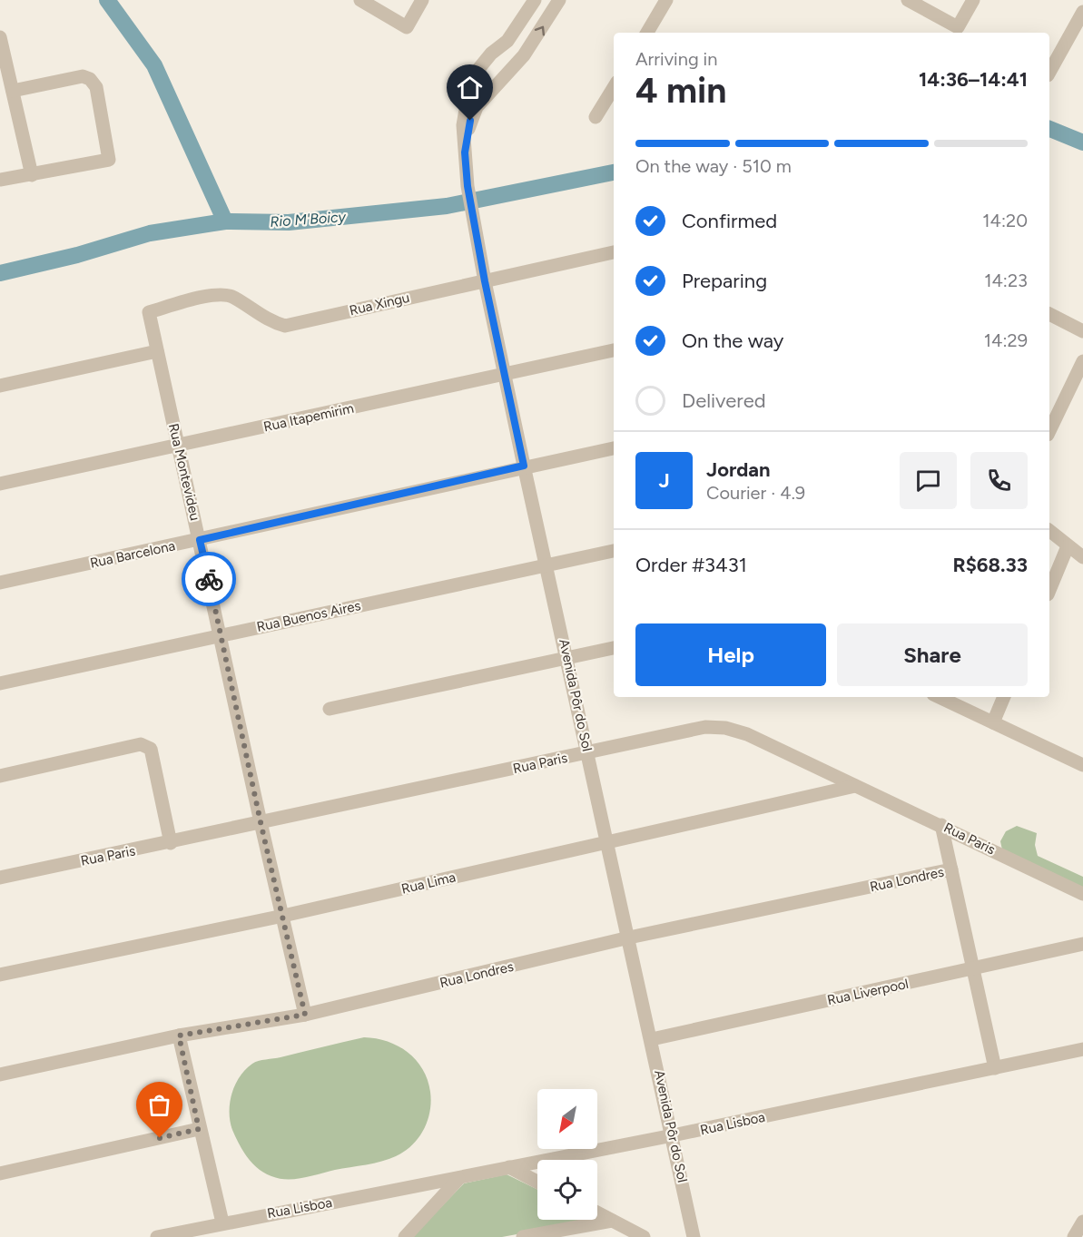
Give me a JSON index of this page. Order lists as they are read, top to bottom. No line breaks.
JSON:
{"streets":{"street":["Rua Xingu","Rua Itapemirim","Rua Montevideu","Rua Barcelona","Rua Buenos Aires","Avenida Pôr do Sol","Rua Paris","Rua Londres","Rua Lima","Rua Liverpool","Rua Lisboa"]},"crossings":[["Rua Xingu","Rua Montevideu"],["Rua Xingu","Avenida Pôr do Sol"],["Rua Itapemirim","Rua Montevideu"],["Rua Itapemirim","Avenida Pôr do Sol"],["Rua Montevideu","Rua Barcelona"],["Rua Montevideu","Rua Buenos Aires"],["Rua Montevideu","Rua Paris"],["Rua Montevideu","Rua Londres"],["Rua Montevideu","Rua Lima"],["Rua Barcelona","Avenida Pôr do Sol"],["Rua Buenos Aires","Avenida Pôr do Sol"],["Avenida Pôr do Sol","Rua Paris"],["Avenida Pôr do Sol","Rua Londres"],["Avenida Pôr do Sol","Rua Lima"],["Avenida Pôr do Sol","Rua Liverpool"],["Avenida Pôr do Sol","Rua Lisboa"],["Rua Paris","Rua Lima"]],"water":["Rio M'Boicy"],"north":"bottom left","page":{"heading":["4 min","Arriving in","14:36–14:41"],"panel":["Jordan","Courier · 4.9","Order #3431","R$68.33"],"bar":"On the way · 510 m","list":[["Confirmed","14:20"],["Preparing","14:23"],["On the way","14:29"],"Delivered"],"round":"J","buttons":["Help","Share"]}}
